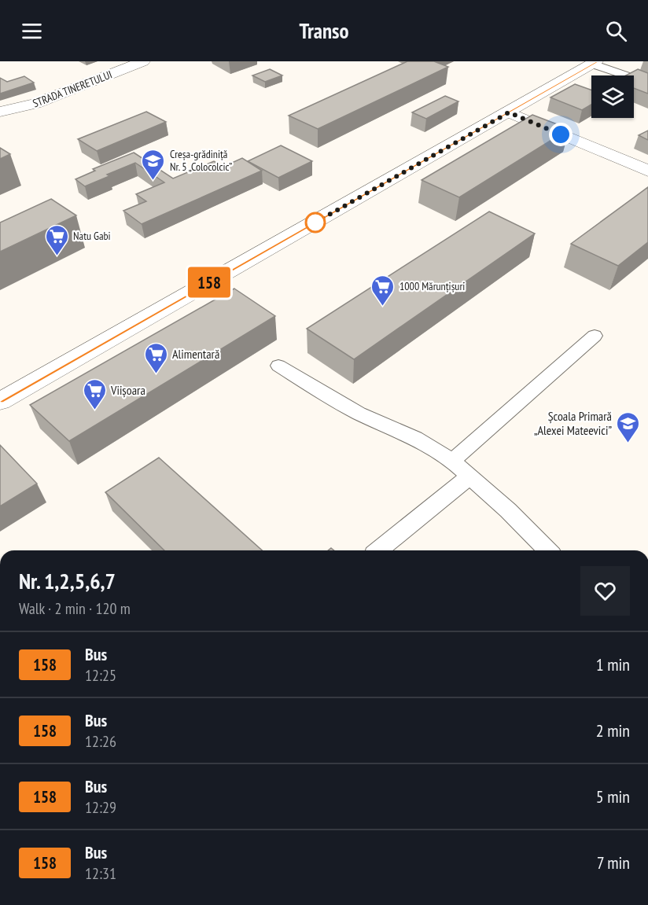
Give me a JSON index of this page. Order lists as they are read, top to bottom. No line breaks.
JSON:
{"streets":{"main road":["STRADA TINERETULUI"]},"places":{"school or university":["Creșa-grădiniță Nr. 5 „Colocolcic”","Școala Primară „Alexei Mateevici”"],"supermarket":["Natu Gabi","1000 Mărunțișuri","Alimentară","Viișoara"]},"lines":["bus line 158"],"page":{"header":"Transo","on_map":"158","heading":["Nr. 1,2,5,6,7","Walk · 2 min · 120 m"],"list":[{"mark":"158","name":"Bus","note":"12:25","value":"1 min"},{"mark":"158","name":"Bus","note":"12:26","value":"2 min"},{"mark":"158","name":"Bus","note":"12:29","value":"5 min"},{"mark":"158","name":"Bus","note":"12:31","value":"7 min"}]}}
